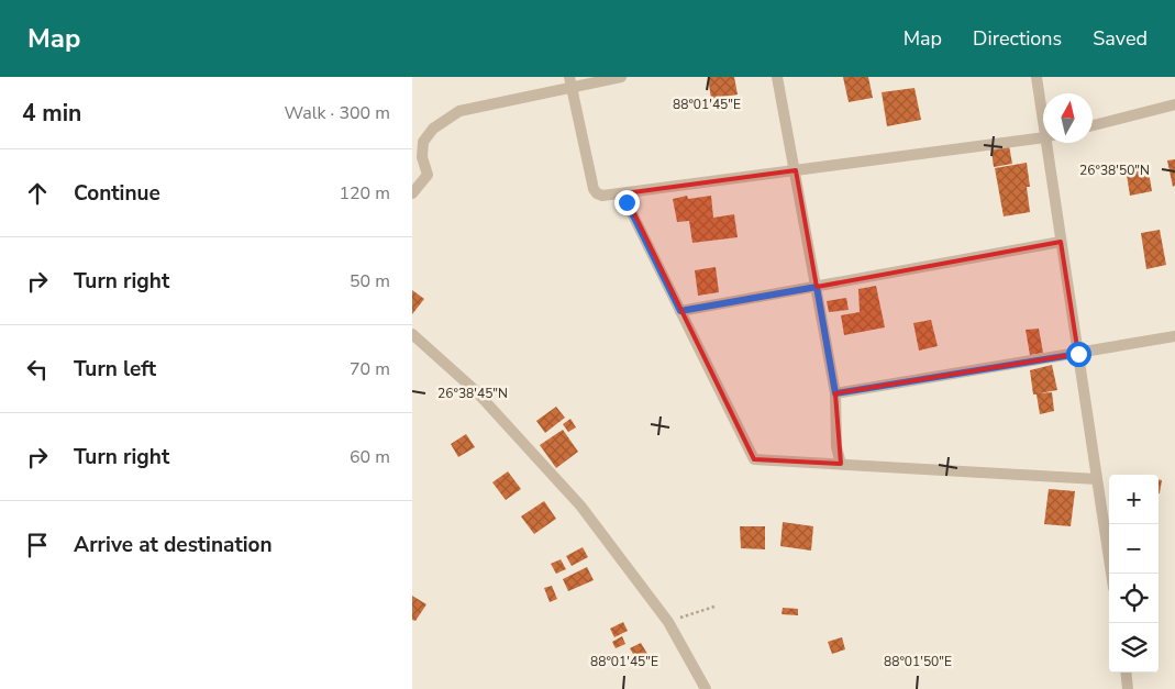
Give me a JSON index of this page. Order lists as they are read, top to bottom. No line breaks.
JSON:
{"north":"top","page":{"header":"Map","nav":["Map","Directions","Saved"],"heading":["4 min","Walk · 300 m"],"list":[["Continue","120 m"],["Turn right","50 m"],["Turn left","70 m"],["Turn right","60 m"],"Arrive at destination"],"map_buttons":["+","−"]},"coordinates":["88°01'45\"E","26°38'50\"N","26°38'45\"N","88°01'50\"E"]}
